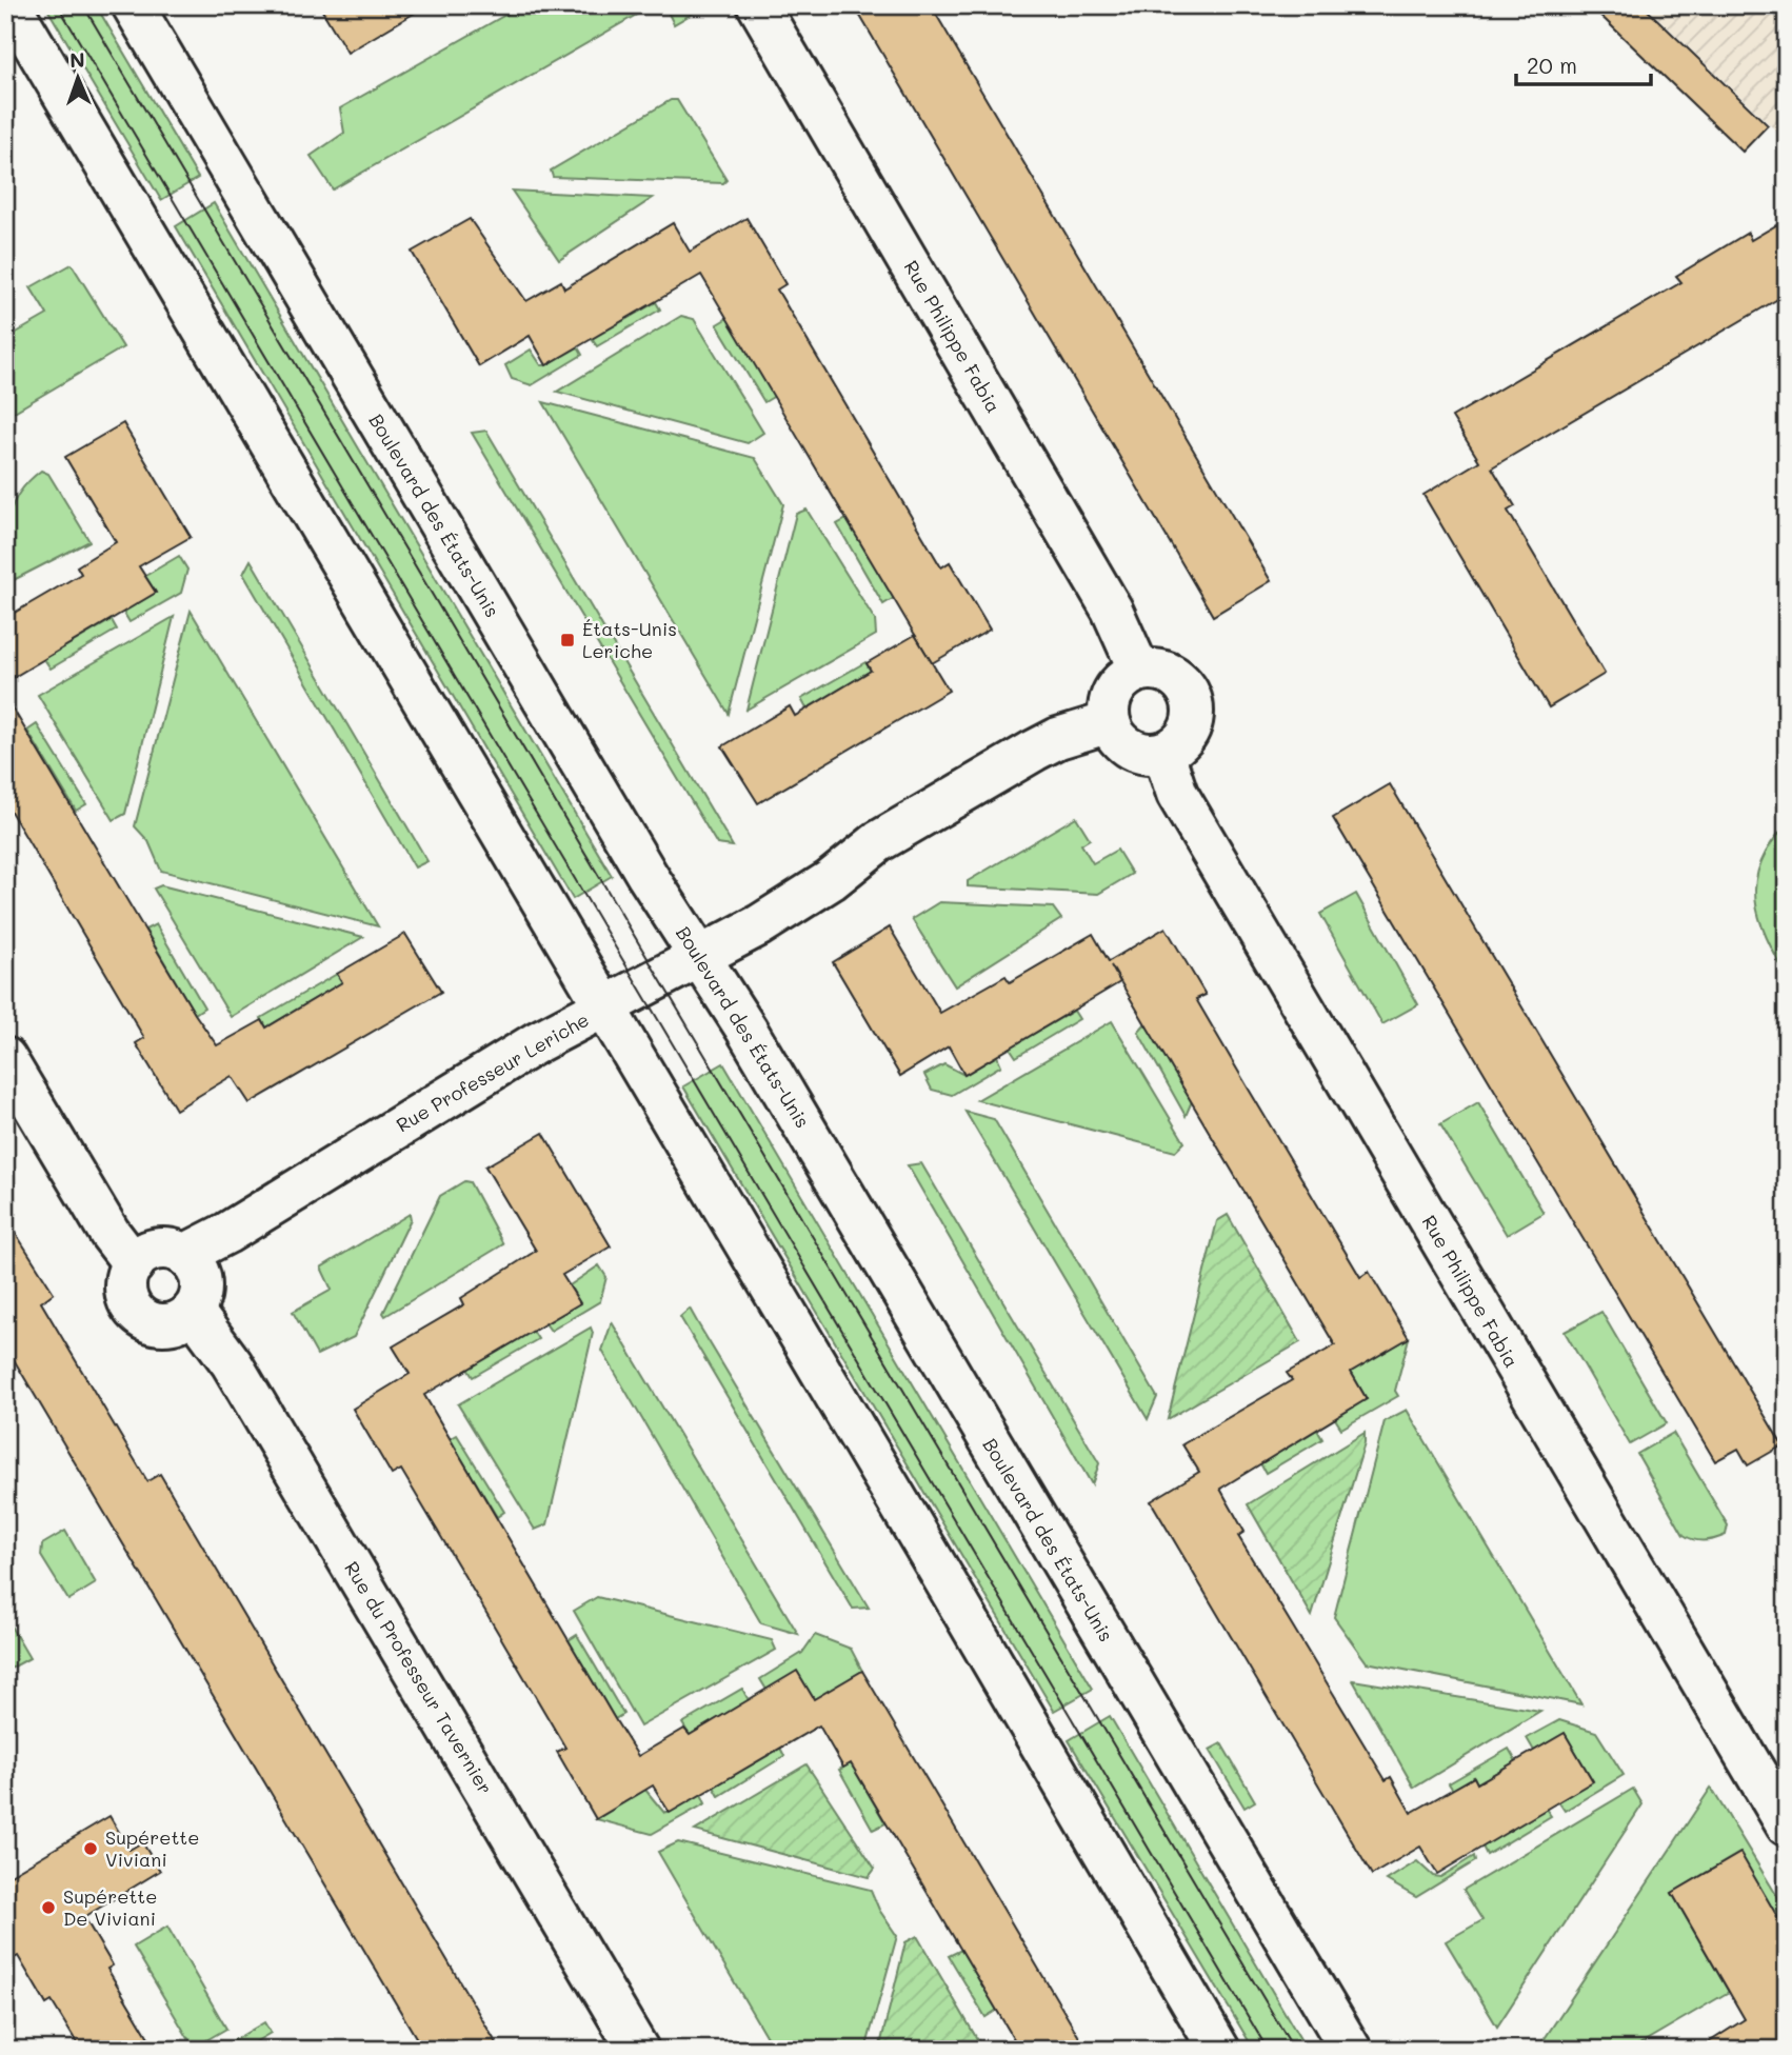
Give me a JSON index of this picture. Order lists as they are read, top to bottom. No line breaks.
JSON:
{"streets":{"main road":["Rue Philippe Fabia","Boulevard des États-Unis","Rue Professeur Leriche","Rue du Professeur Tavernier"]},"crossings":[["Rue Philippe Fabia","Rue Professeur Leriche"],["Boulevard des États-Unis","Rue Professeur Leriche"],["Rue Professeur Leriche","Rue du Professeur Tavernier"]],"places":{"transit":["États-Unis Leriche"],"other":["Supérette Viviani","Supérette De Viviani"]},"scale_bar":"20 m","north":"top"}
